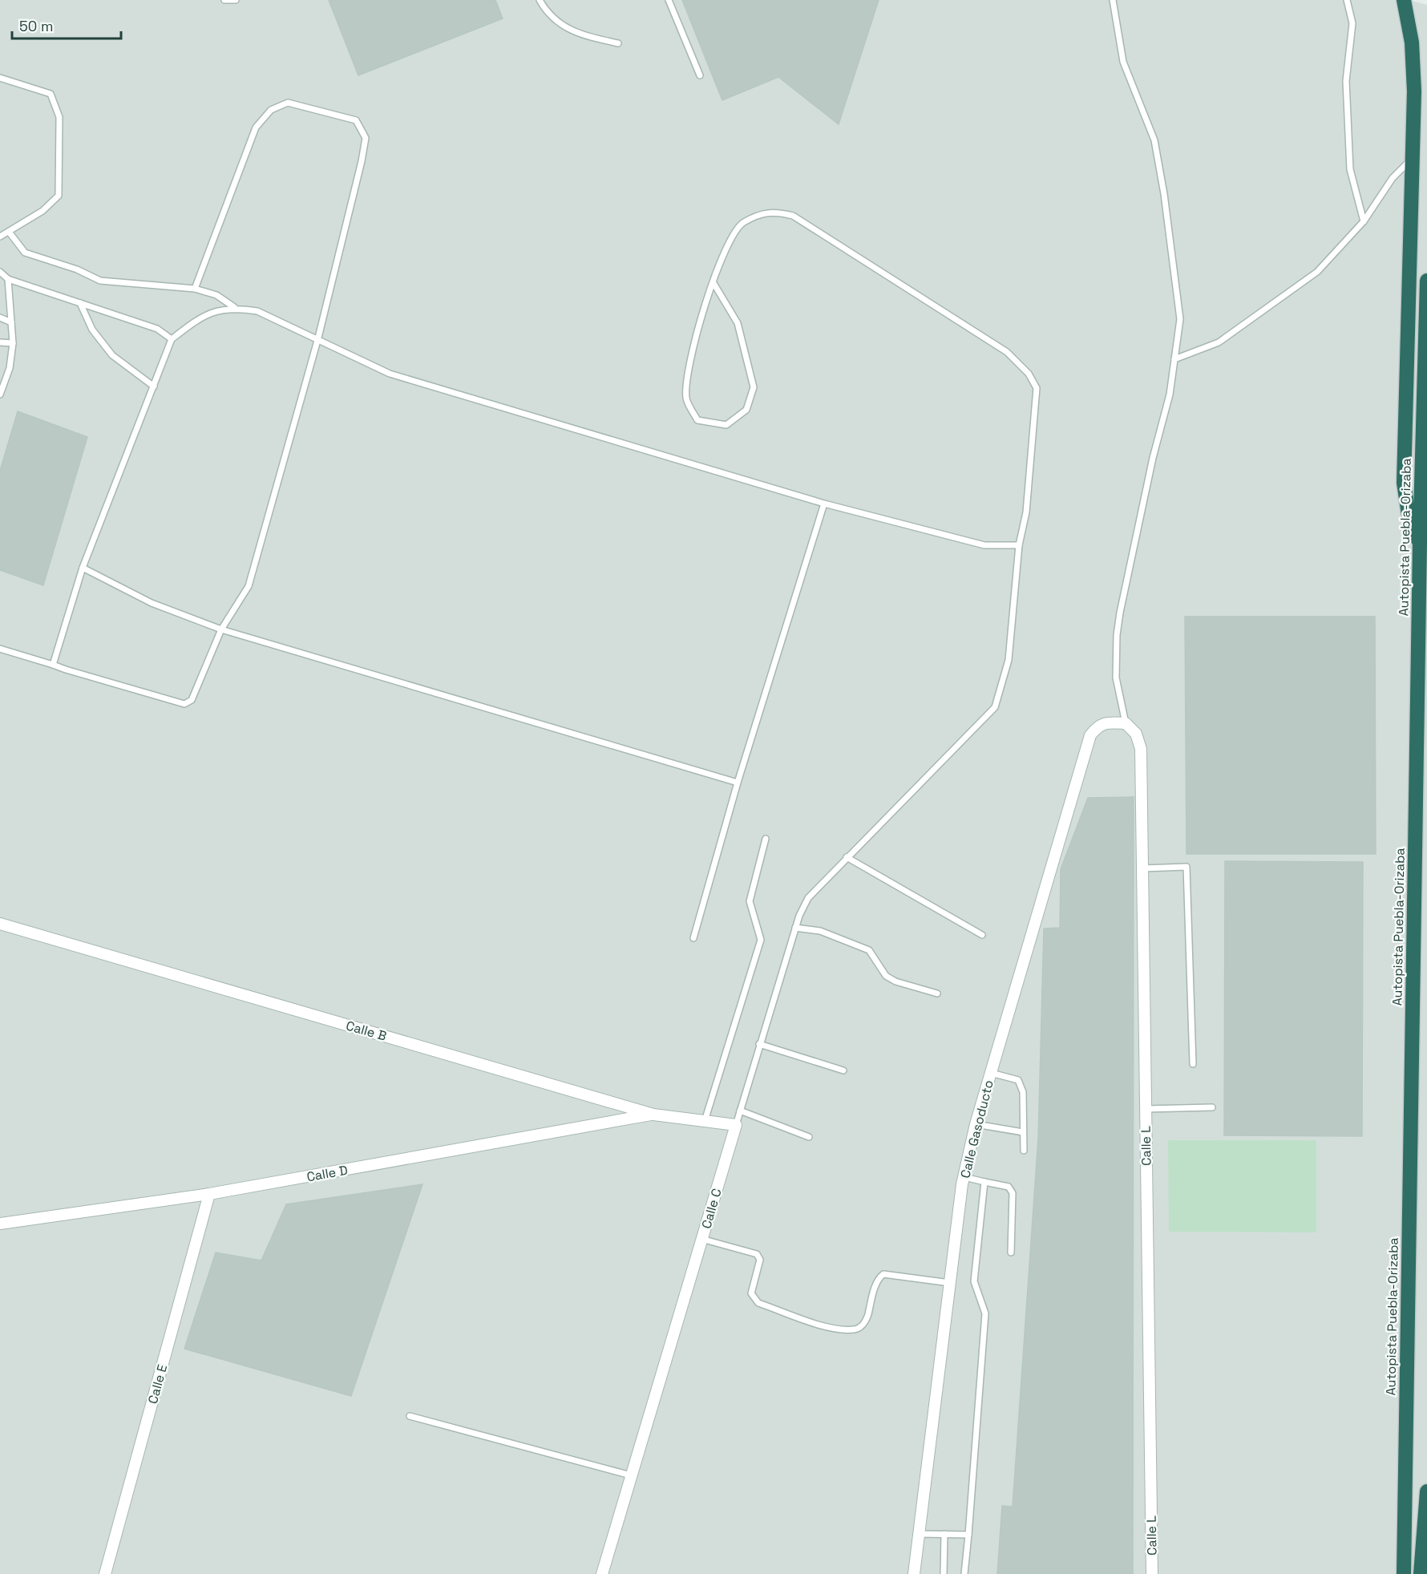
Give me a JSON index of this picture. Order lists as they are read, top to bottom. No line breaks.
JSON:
{"streets":{"highway":["Autopista Puebla-Orizaba"],"street":["Calle B","Calle Gasoducto","Calle L","Calle D","Calle C","Calle E"]},"crossings":[["Calle B","Calle D"],["Calle B","Calle C"],["Calle Gasoducto","Calle L"],["Calle D","Calle E"]],"scale_bar":"50 m"}
